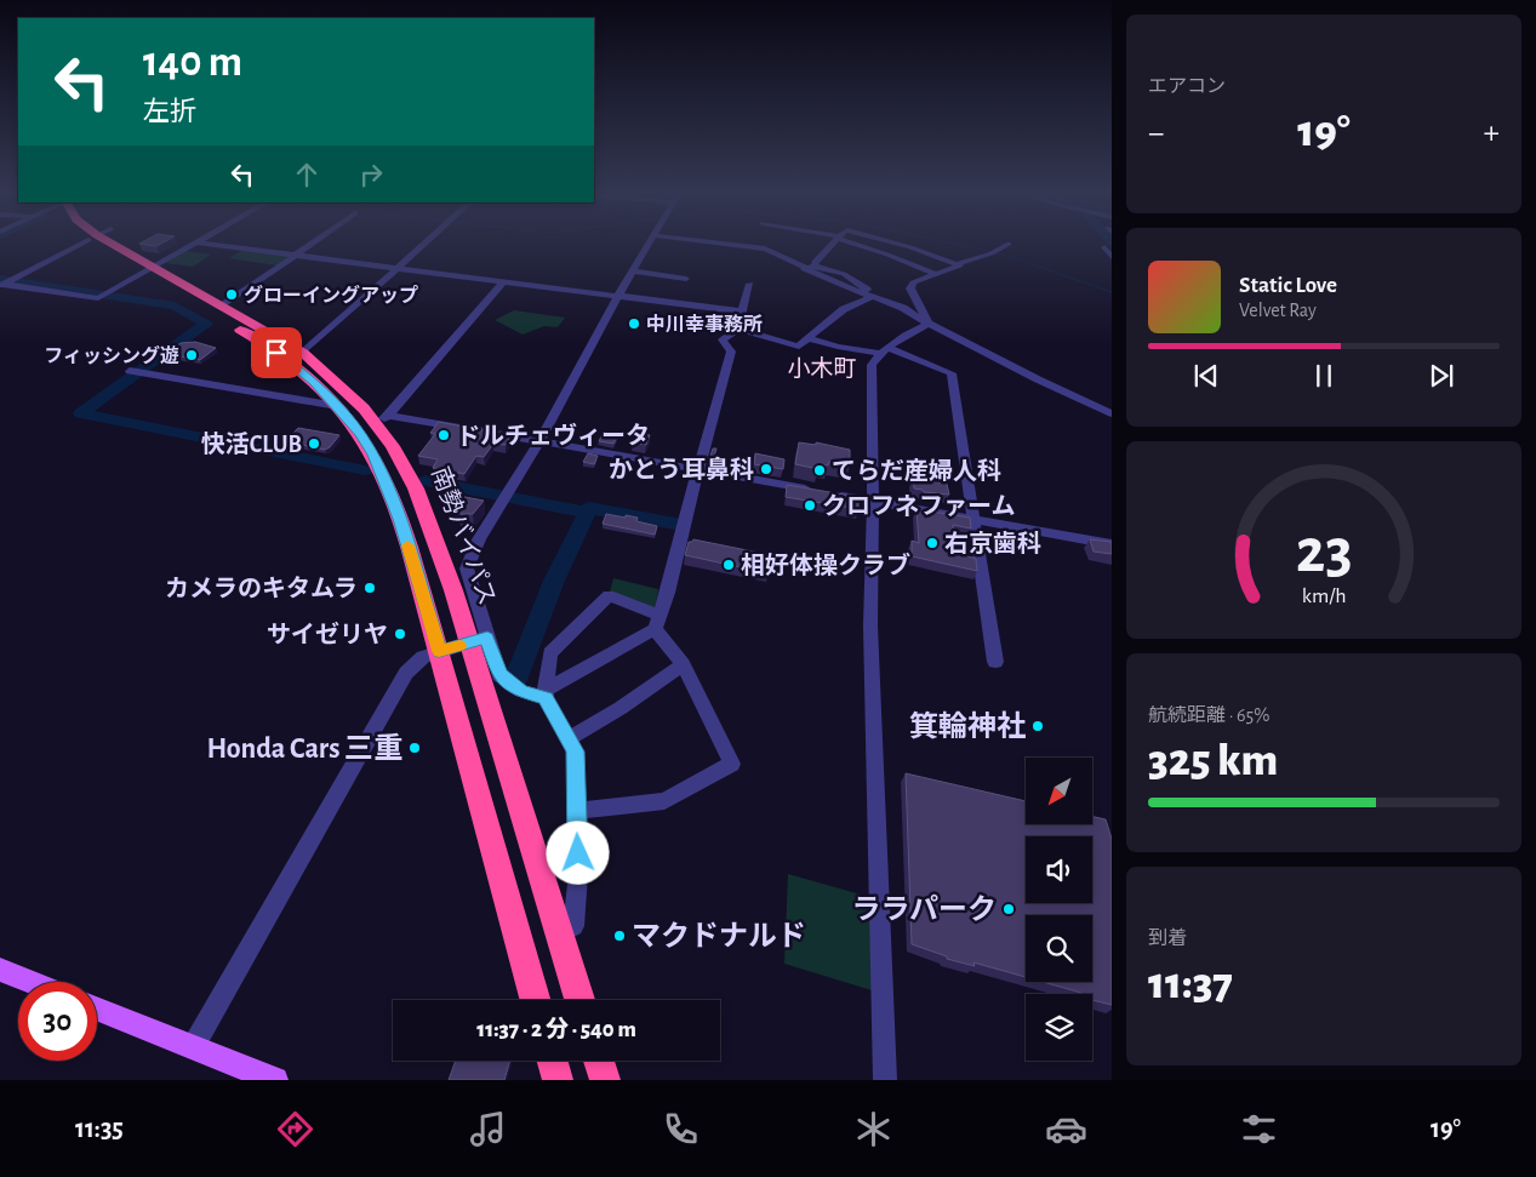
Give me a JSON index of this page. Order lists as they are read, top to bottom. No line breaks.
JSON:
{"streets":{"highway":["南勢バイパス"]},"districts":["小木町"],"places":["グローイングアップ","中川幸事務所","フィッシング遊","ドルチェヴィータ","快活CLUB","かとう耳鼻科","てらだ産婦人科","クロフネファーム","右京歯科","相好体操クラブ","カメラのキタムラ","サイゼリヤ","箕輪神社","Honda Cars 三重","ララパーク","マクドナルド"],"north":"bottom left","page":{"tile":["エアコン",["航続距離 · 65%","325 km"],["到着","11:37"]],"turn":["140 m","左折"],"heat":["−","19°","+"],"song":["Static Love","Velvet Ray"],"limit":"30","trip":"11:37 · 2 分 · 540 m","tabs":["11:35","19°"],"gauge":["23","km/h"]}}
